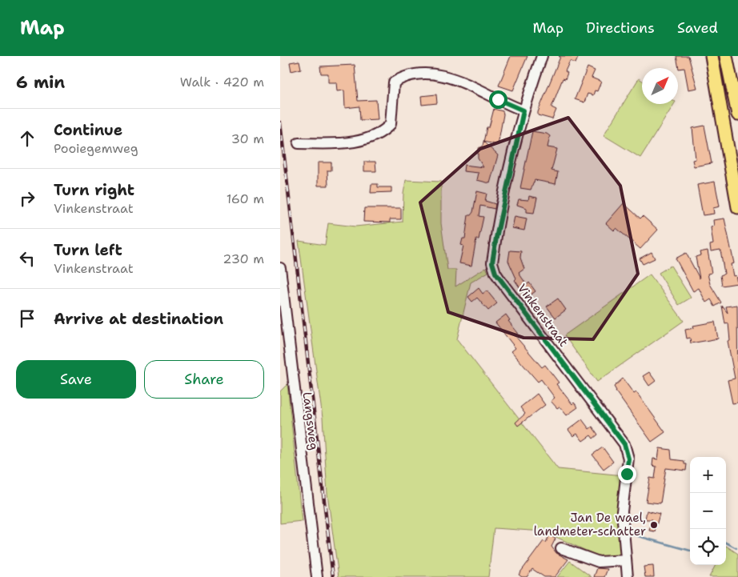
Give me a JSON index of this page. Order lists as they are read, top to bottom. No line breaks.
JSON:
{"streets":{"street":["Vinkenstraat","Langsweg"]},"places":["Jan De wael, landmeter-schatter"],"north":"top right","page":{"header":"Map","nav":["Map","Directions","Saved"],"heading":["6 min","Walk · 420 m"],"list":[["Continue","Pooiegemweg","30 m"],["Turn right","Vinkenstraat","160 m"],["Turn left","Vinkenstraat","230 m"],"Arrive at destination"],"buttons":["Save","Share"],"map_buttons":["+","−"]}}
